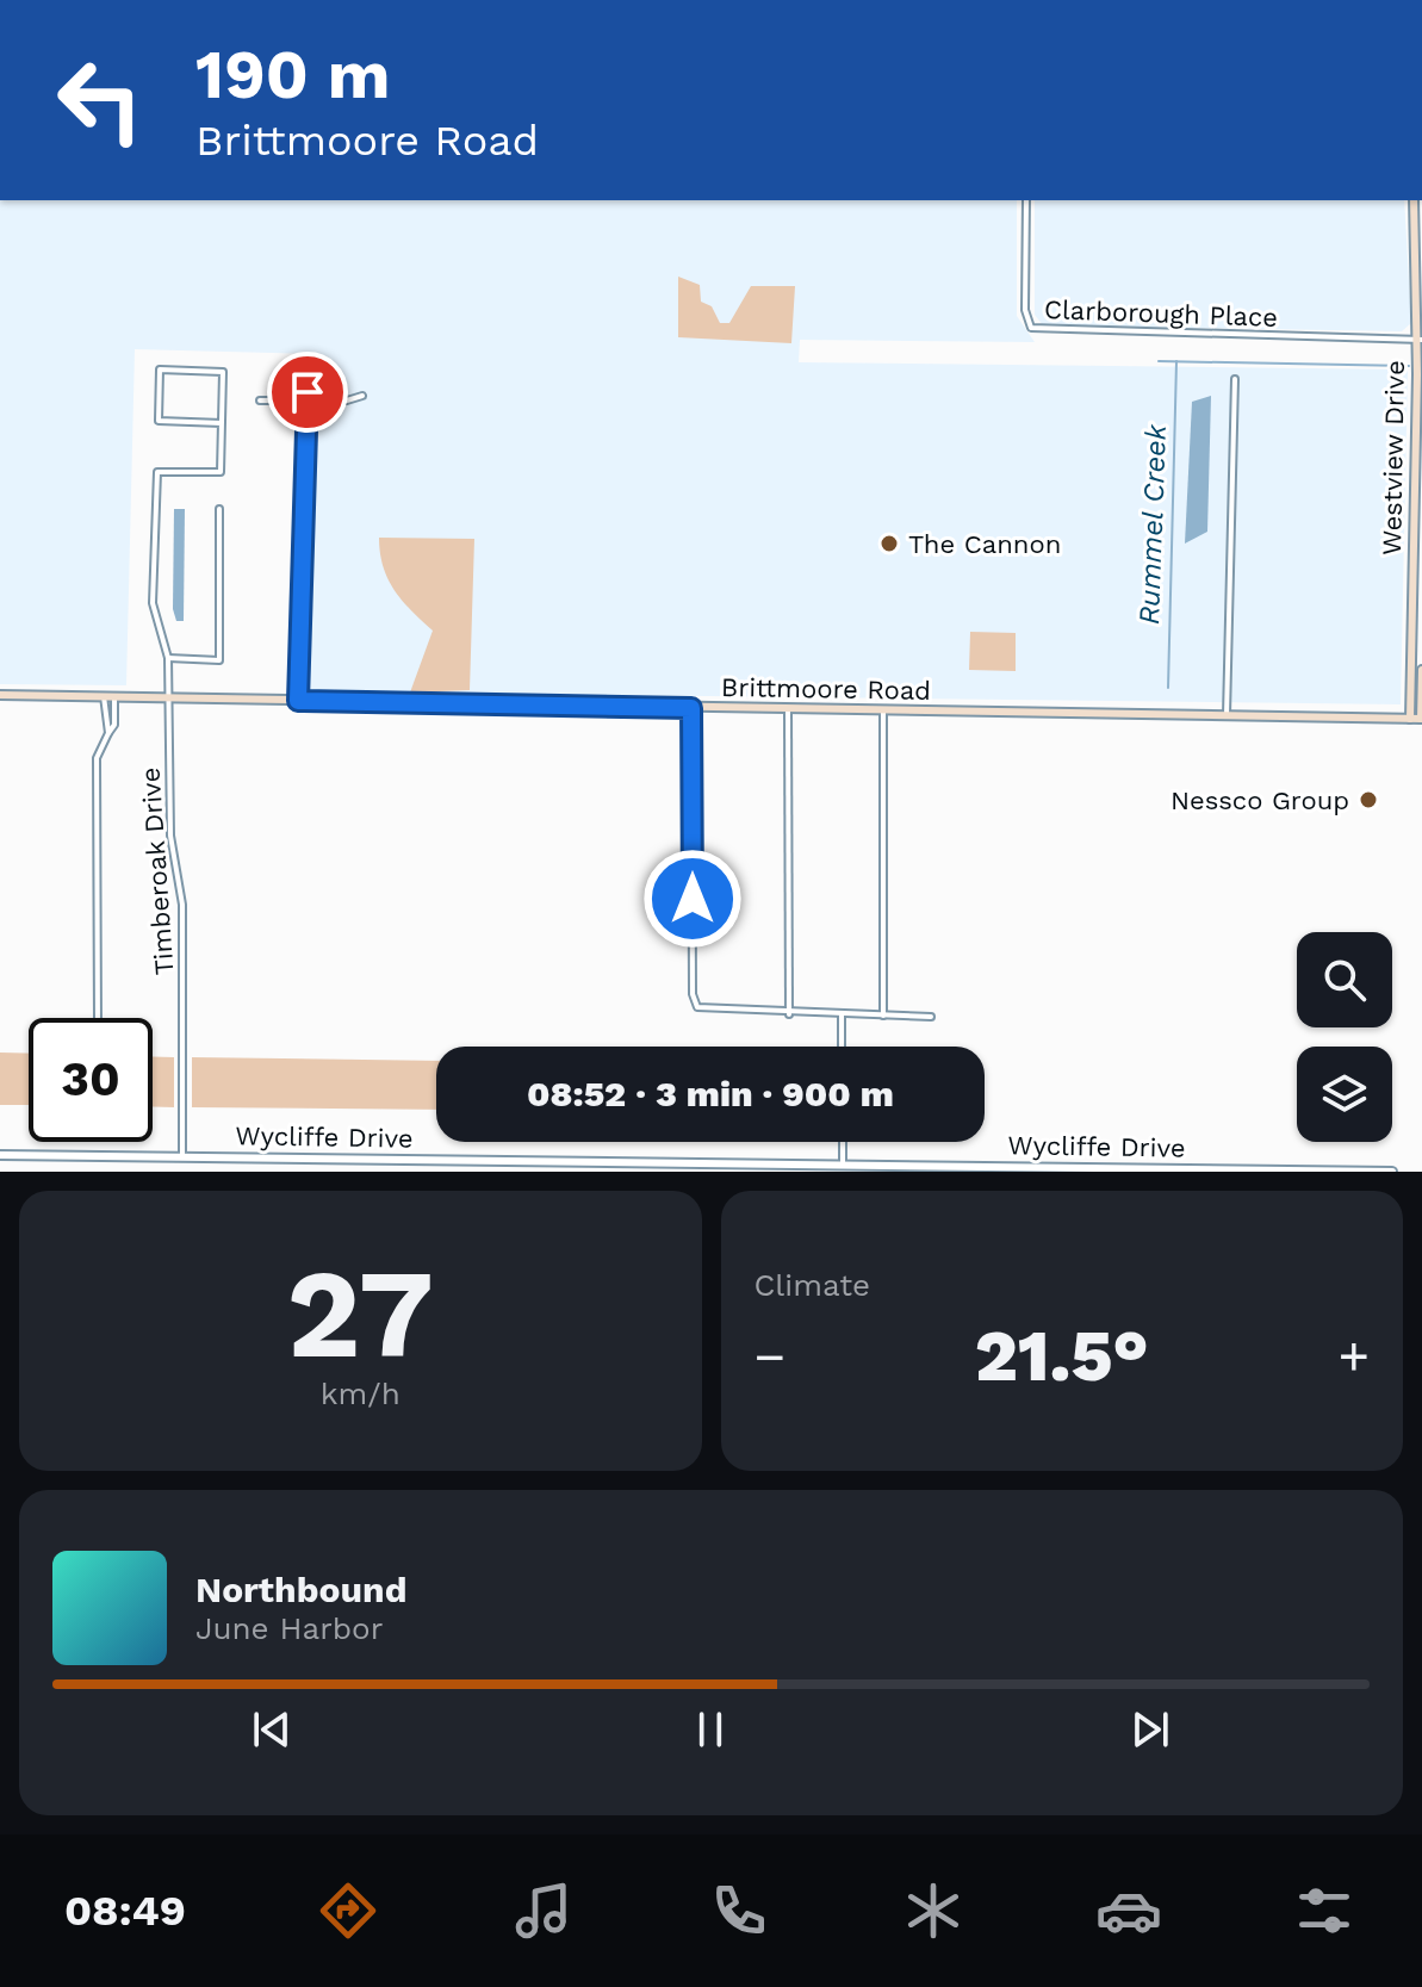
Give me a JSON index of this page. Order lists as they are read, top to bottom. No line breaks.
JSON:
{"streets":{"main road":["Westview Drive","Brittmoore Road"],"street":["Clarborough Place","Timberoak Drive","Wycliffe Drive"]},"crossings":[["Clarborough Place","Westview Drive"],["Westview Drive","Brittmoore Road"],["Brittmoore Road","Timberoak Drive"],["Timberoak Drive","Wycliffe Drive"]],"water":["Rummel Creek"],"places":["The Cannon","Nessco Group"],"page":{"turn":["190 m","Brittmoore Road"],"limit":"30","trip":"08:52 · 3 min · 900 m","tile":[["27","km/h"],"Climate"],"heat":["−","21.5°","+"],"song":["Northbound","June Harbor"],"tabs":"08:49"}}
